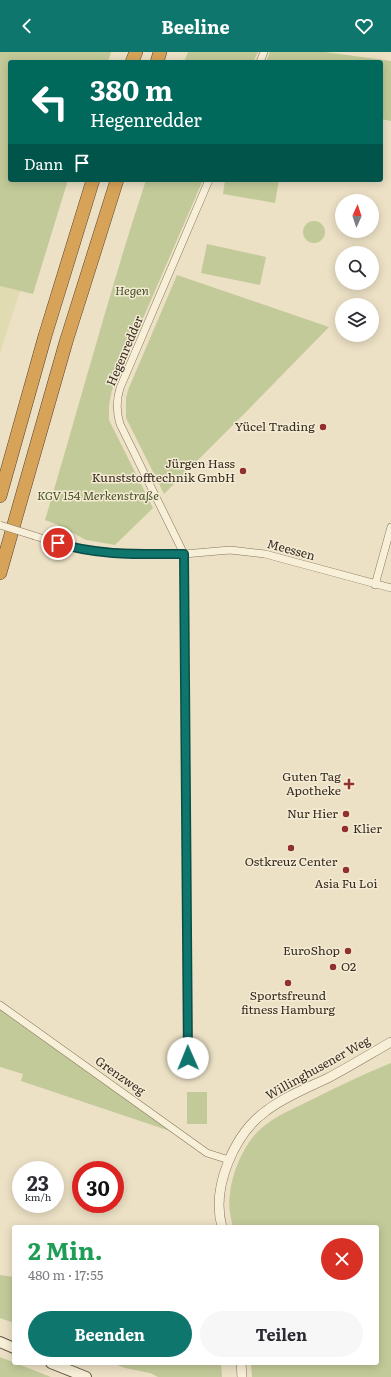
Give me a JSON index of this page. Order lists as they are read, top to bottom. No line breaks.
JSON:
{"streets":{"street":["Hegenredder","Meessen","Willinghusener Weg","Grenzweg"]},"crossings":[["Hegenredder","Meessen"],["Willinghusener Weg","Grenzweg"]],"parks":["Hegen","KGV 154 Merkenstraße"],"places":{"other":["Yücel Trading","Jürgen Hass Kunststofftechnik GmbH","Nur Hier","Klier","Ostkreuz Center","Asia Fu Loi","EuroShop","O2","Sportsfreund fitness Hamburg"],"health":["Guten Tag Apotheke"]},"north":"top","page":{"header":"Beeline","turn":["380 m","Hegenredder"],"then":"Dann","speed":"23 km/h","limit":"30","heading":["2 Min.","480 m · 17:55"],"buttons":["Beenden","Teilen"]}}
